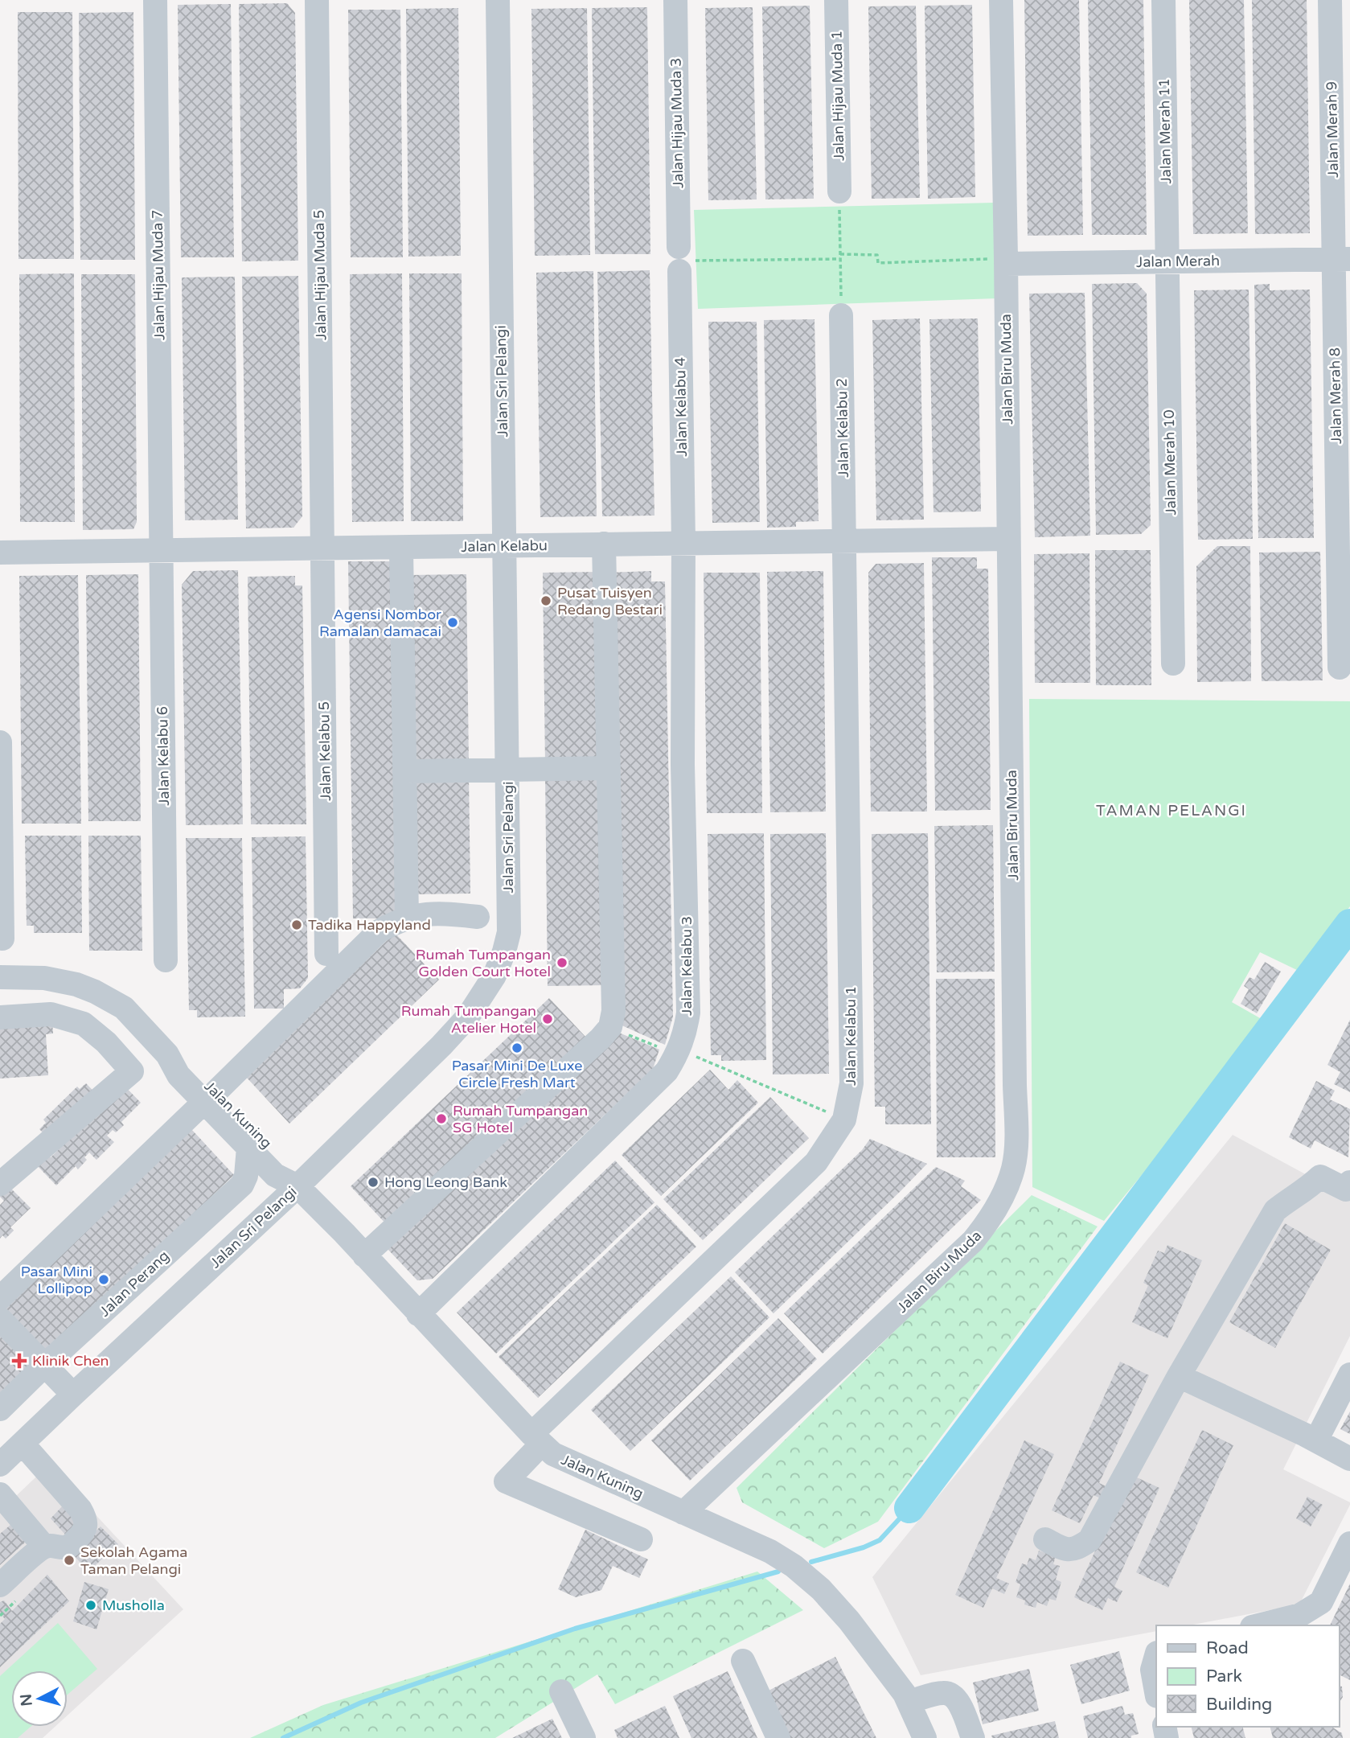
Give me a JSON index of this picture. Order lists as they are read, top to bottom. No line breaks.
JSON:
{"streets":{"street":["Jalan Hijau Muda 1","Jalan Hijau Muda 3","Jalan Merah 9","Jalan Merah 11","Jalan Merah","Jalan Hijau Muda 7","Jalan Hijau Muda 5","Jalan Biru Muda","Jalan Sri Pelangi","Jalan Merah 8","Jalan Kelabu 4","Jalan Kelabu 2","Jalan Merah 10","Jalan Kelabu","Jalan Kelabu 5","Jalan Kelabu 6","Jalan Kelabu 3","Jalan Kelabu 1","Jalan Kuning","Jalan Perang"]},"crossings":[["Jalan Hijau Muda 3","Jalan Kelabu 4"],["Jalan Merah 9","Jalan Merah"],["Jalan Merah 9","Jalan Merah 8"],["Jalan Merah 11","Jalan Merah"],["Jalan Merah 11","Jalan Merah 10"],["Jalan Merah","Jalan Biru Muda"],["Jalan Merah","Jalan Merah 8"],["Jalan Merah","Jalan Merah 10"],["Jalan Hijau Muda 7","Jalan Kelabu"],["Jalan Hijau Muda 7","Jalan Kelabu 6"],["Jalan Hijau Muda 5","Jalan Kelabu"],["Jalan Hijau Muda 5","Jalan Kelabu 5"],["Jalan Biru Muda","Jalan Kelabu"],["Jalan Biru Muda","Jalan Kuning"],["Jalan Sri Pelangi","Jalan Kelabu"],["Jalan Sri Pelangi","Jalan Kuning"],["Jalan Kelabu 4","Jalan Kelabu"],["Jalan Kelabu 4","Jalan Kelabu 3"],["Jalan Kelabu 2","Jalan Kelabu"],["Jalan Kelabu 2","Jalan Kelabu 1"],["Jalan Kelabu","Jalan Kelabu 5"],["Jalan Kelabu","Jalan Kelabu 6"],["Jalan Kelabu","Jalan Kelabu 3"],["Jalan Kelabu","Jalan Kelabu 1"],["Jalan Kelabu 3","Jalan Kuning"],["Jalan Kelabu 1","Jalan Kuning"],["Jalan Kuning","Jalan Perang"]],"districts":["TAMAN PELANGI"],"places":{"other":["Pusat Tuisyen Redang Bestari","Agensi Nombor Ramalan damacai","Tadika Happyland","Rumah Tumpangan Golden Court Hotel","Rumah Tumpangan Atelier Hotel","Pasar Mini De Luxe Circle Fresh Mart","Rumah Tumpangan SG Hotel","Hong Leong Bank","Pasar Mini Lollipop","Sekolah Agama Taman Pelangi","Musholla"],"health":["Klinik Chen"]},"legend":["Road","Park","Building"],"north":"left"}
